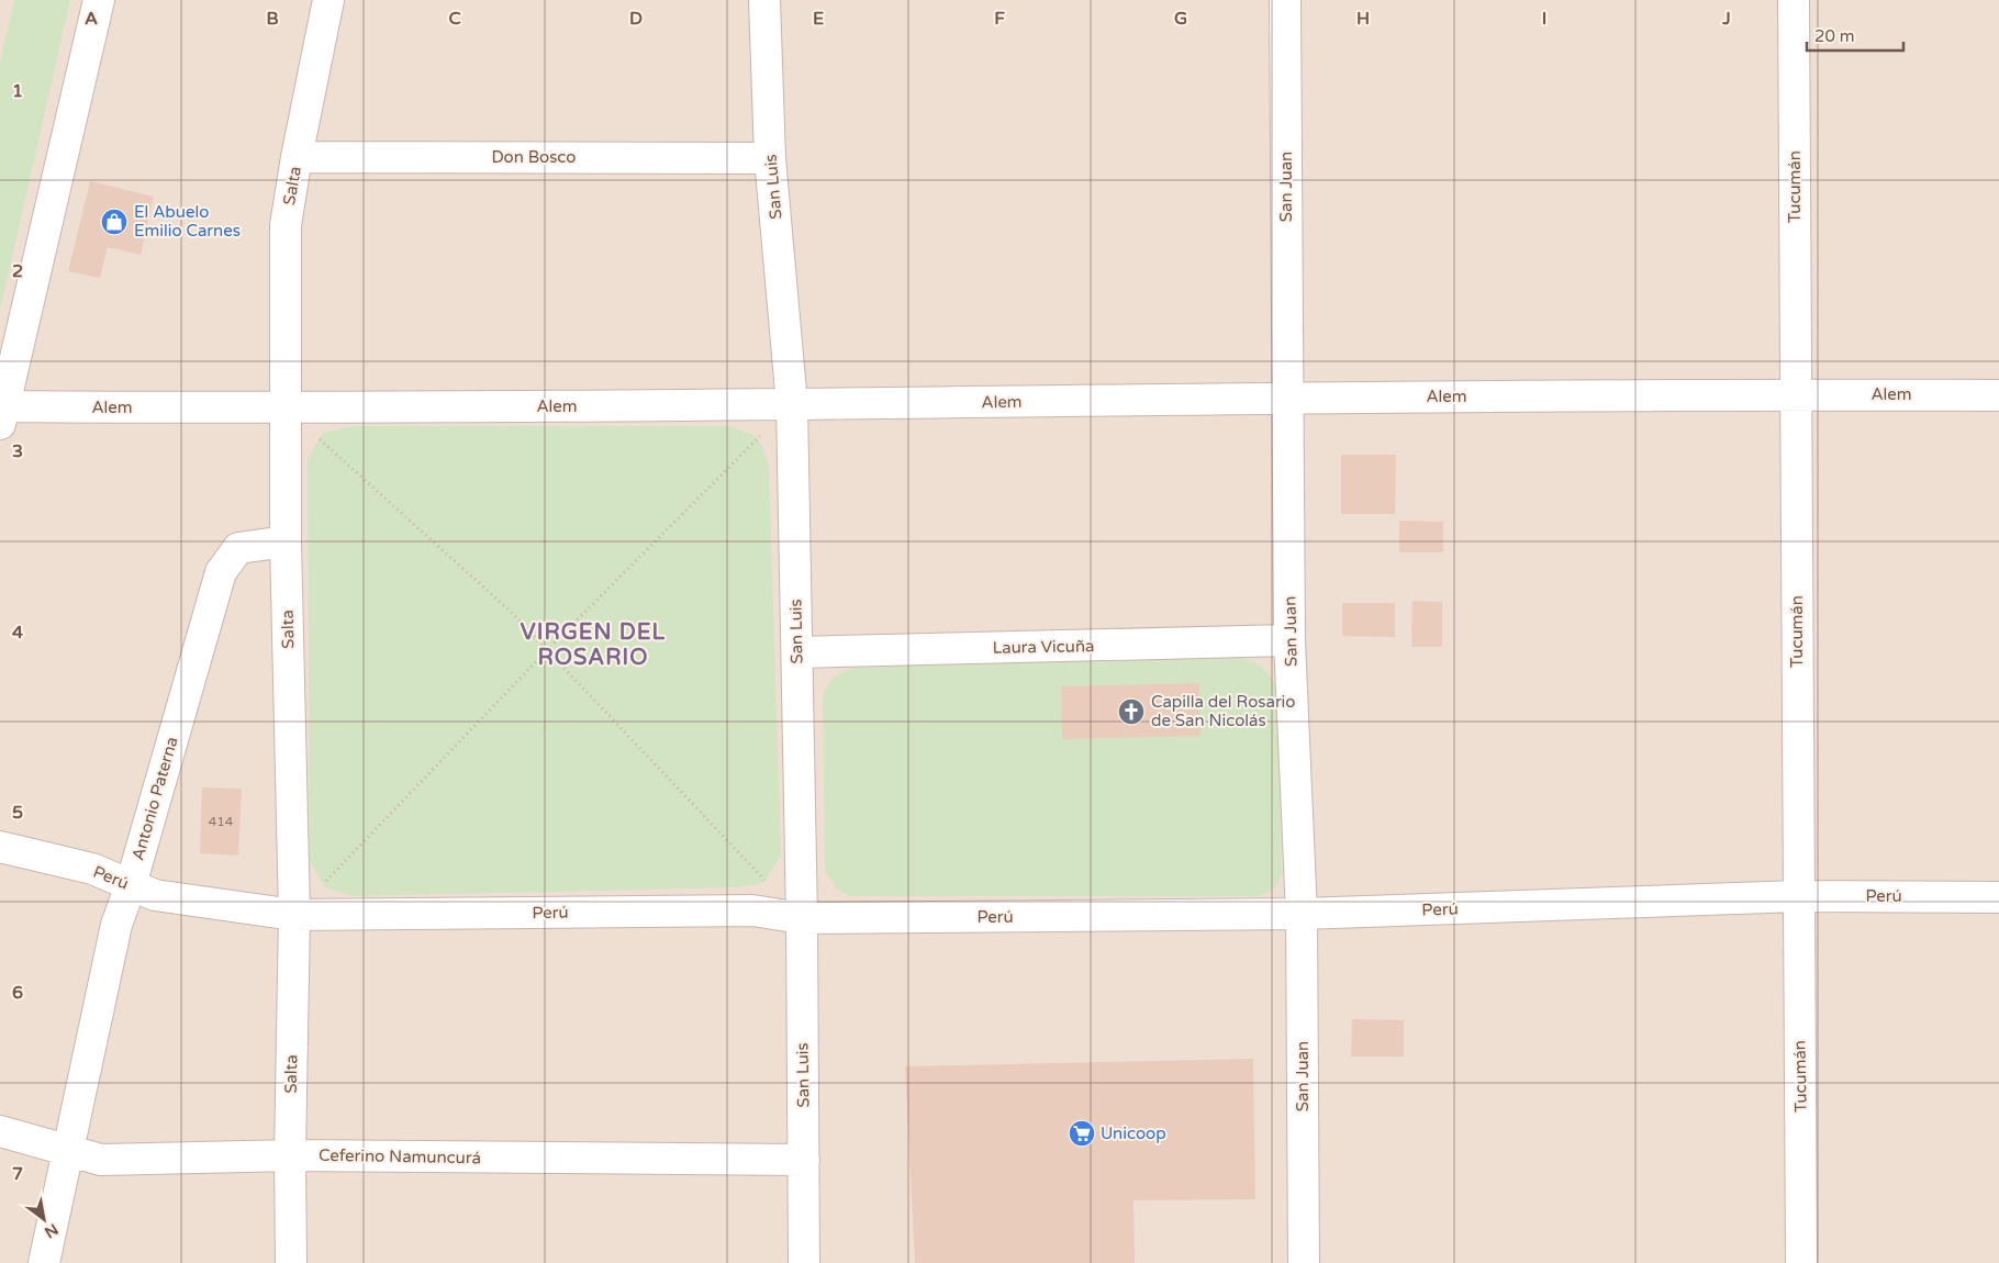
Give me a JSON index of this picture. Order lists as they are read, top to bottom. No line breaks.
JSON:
{"streets":{"street":["Don Bosco","Salta","San Luis","San Juan","Tucumán","Alem","Laura Vicuña","Antonio Paterna","Perú","Ceferino Namuncurá"]},"crossings":[["Don Bosco","Salta"],["Don Bosco","San Luis"],["Salta","Alem"],["Salta","Antonio Paterna"],["Salta","Perú"],["Salta","Ceferino Namuncurá"],["San Luis","Alem"],["San Luis","Laura Vicuña"],["San Luis","Perú"],["San Luis","Ceferino Namuncurá"],["San Juan","Alem"],["San Juan","Laura Vicuña"],["San Juan","Perú"],["Tucumán","Alem"],["Tucumán","Perú"],["Antonio Paterna","Perú"],["Antonio Paterna","Ceferino Namuncurá"]],"districts":["VIRGEN DEL ROSARIO"],"places":{"shop":["El Abuelo Emilio Carnes"],"church":["Capilla del Rosario de San Nicolás"],"supermarket":["Unicoop"]},"house_numbers":["414"],"scale_bar":"20 m","north":"bottom right","grid":{"columns":["A","B","C","D","E","F","G","H","I","J"],"rows":["1","2","3","4","5","6","7"]}}
